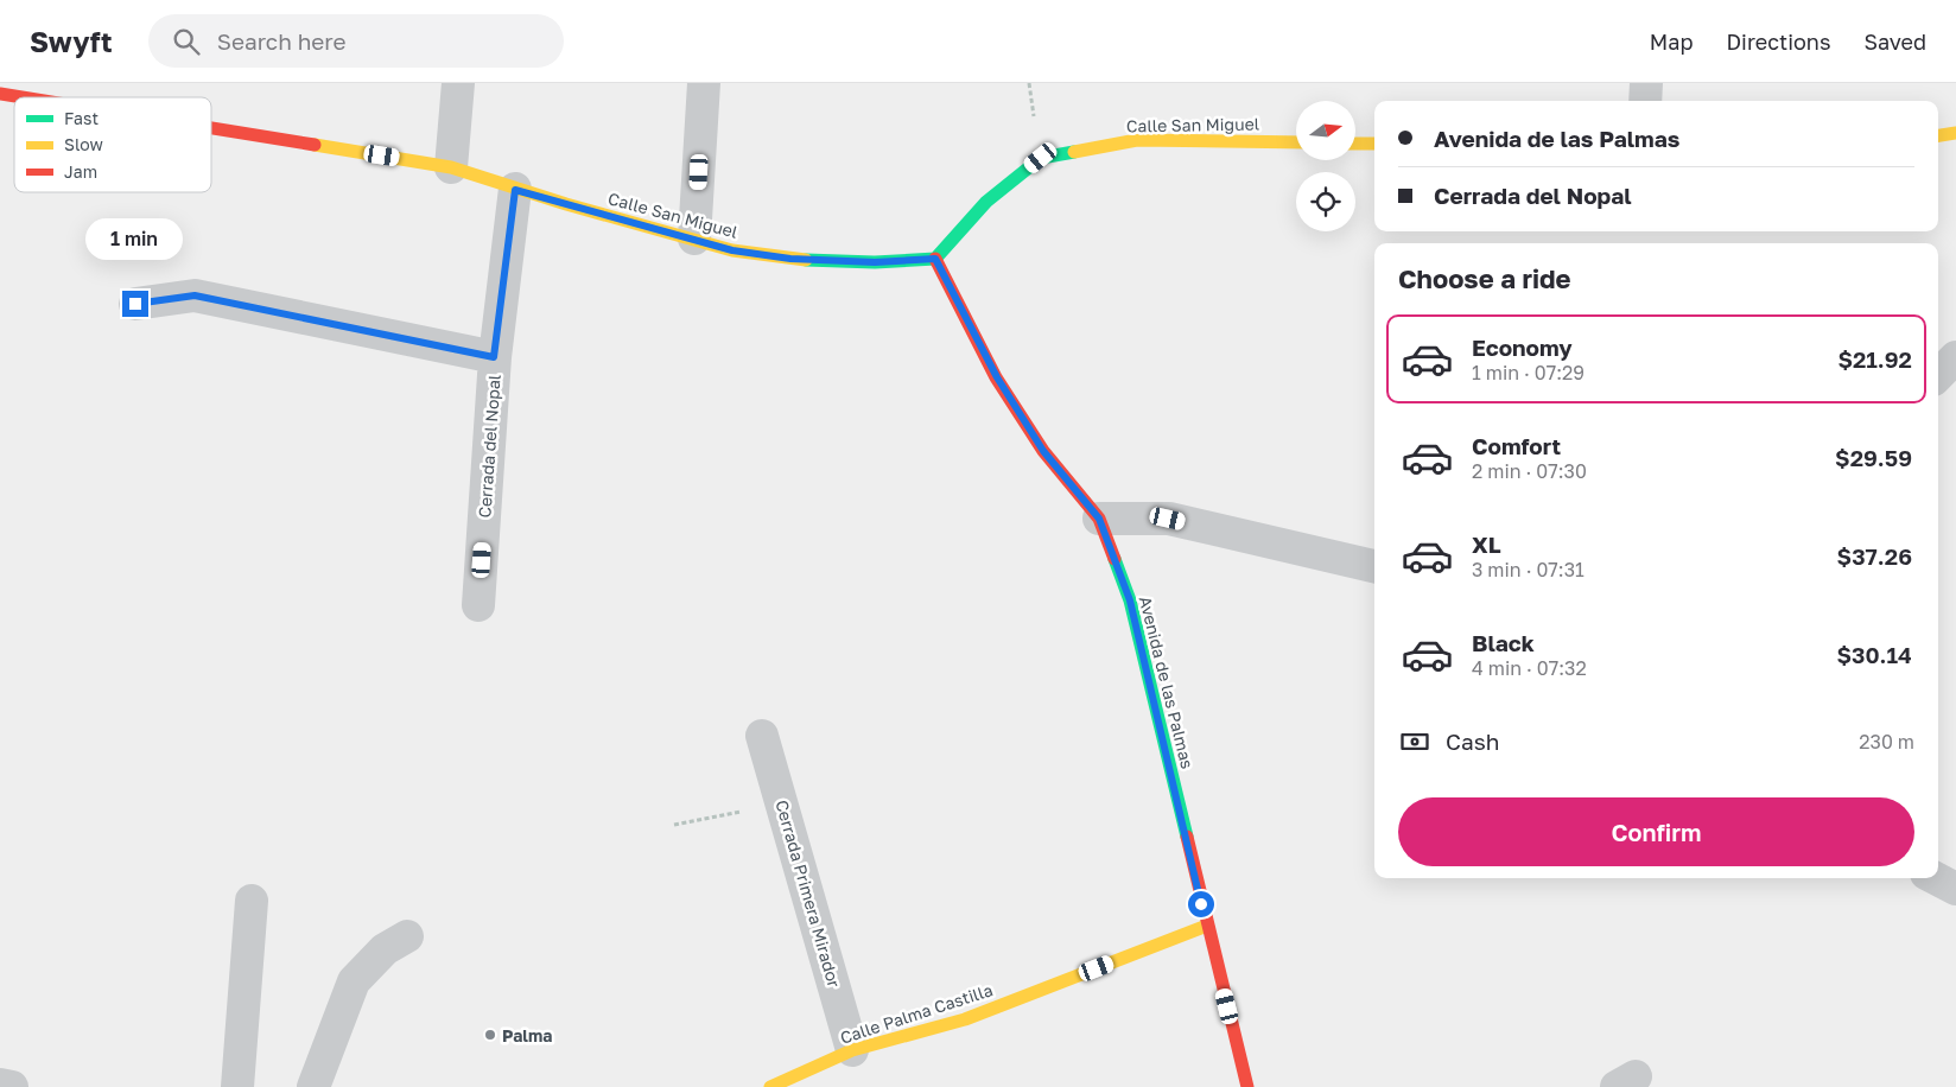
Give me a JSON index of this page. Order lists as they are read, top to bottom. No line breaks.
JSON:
{"streets":{"street":["Calle San Miguel","Cerrada del Nopal","Avenida de las Palmas","Cerrada Primera Mirador","Calle Palma Castilla"]},"crossings":[["Calle San Miguel","Cerrada del Nopal"],["Calle San Miguel","Avenida de las Palmas"],["Avenida de las Palmas","Calle Palma Castilla"],["Cerrada Primera Mirador","Calle Palma Castilla"]],"places":["Palma"],"legend":["Fast","Slow","Jam"],"north":"right","page":{"header":"Swyft","search":"Search here","nav":["Map","Directions","Saved"],"banner":["Avenida de las Palmas","Cerrada del Nopal"],"bubble":"1 min","heading":"Choose a ride","list":[{"name":"Economy","note":"1 min · 07:29","value":"$21.92"},{"name":"Comfort","note":"2 min · 07:30","value":"$29.59"},{"name":"XL","note":"3 min · 07:31","value":"$37.26"},{"name":"Black","note":"4 min · 07:32","value":"$30.14"}],"pay":["Cash","230 m"],"buttons":"Confirm"}}
